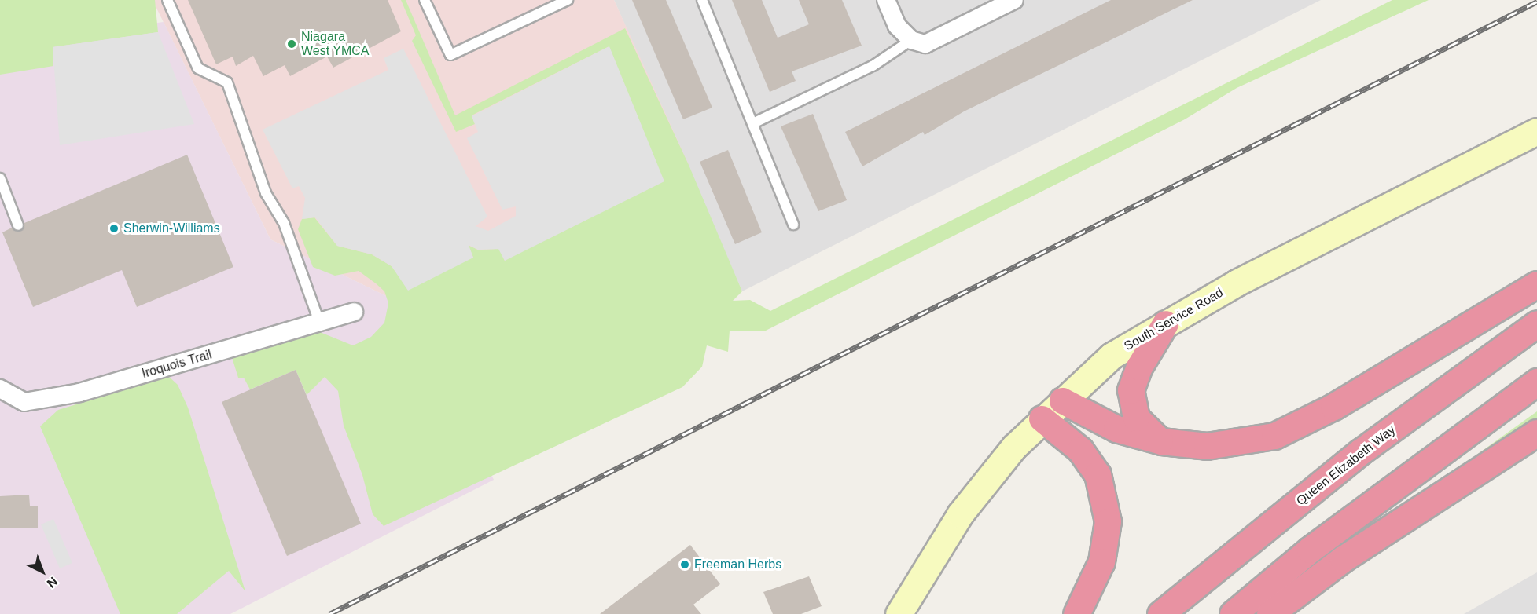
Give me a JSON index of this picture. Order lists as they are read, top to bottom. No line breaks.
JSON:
{"streets":{"highway":["Queen Elizabeth Way"],"street":["South Service Road","Iroquois Trail"]},"places":["Niagara West YMCA","Sherwin-Williams","Freeman Herbs"],"north":"bottom right"}
